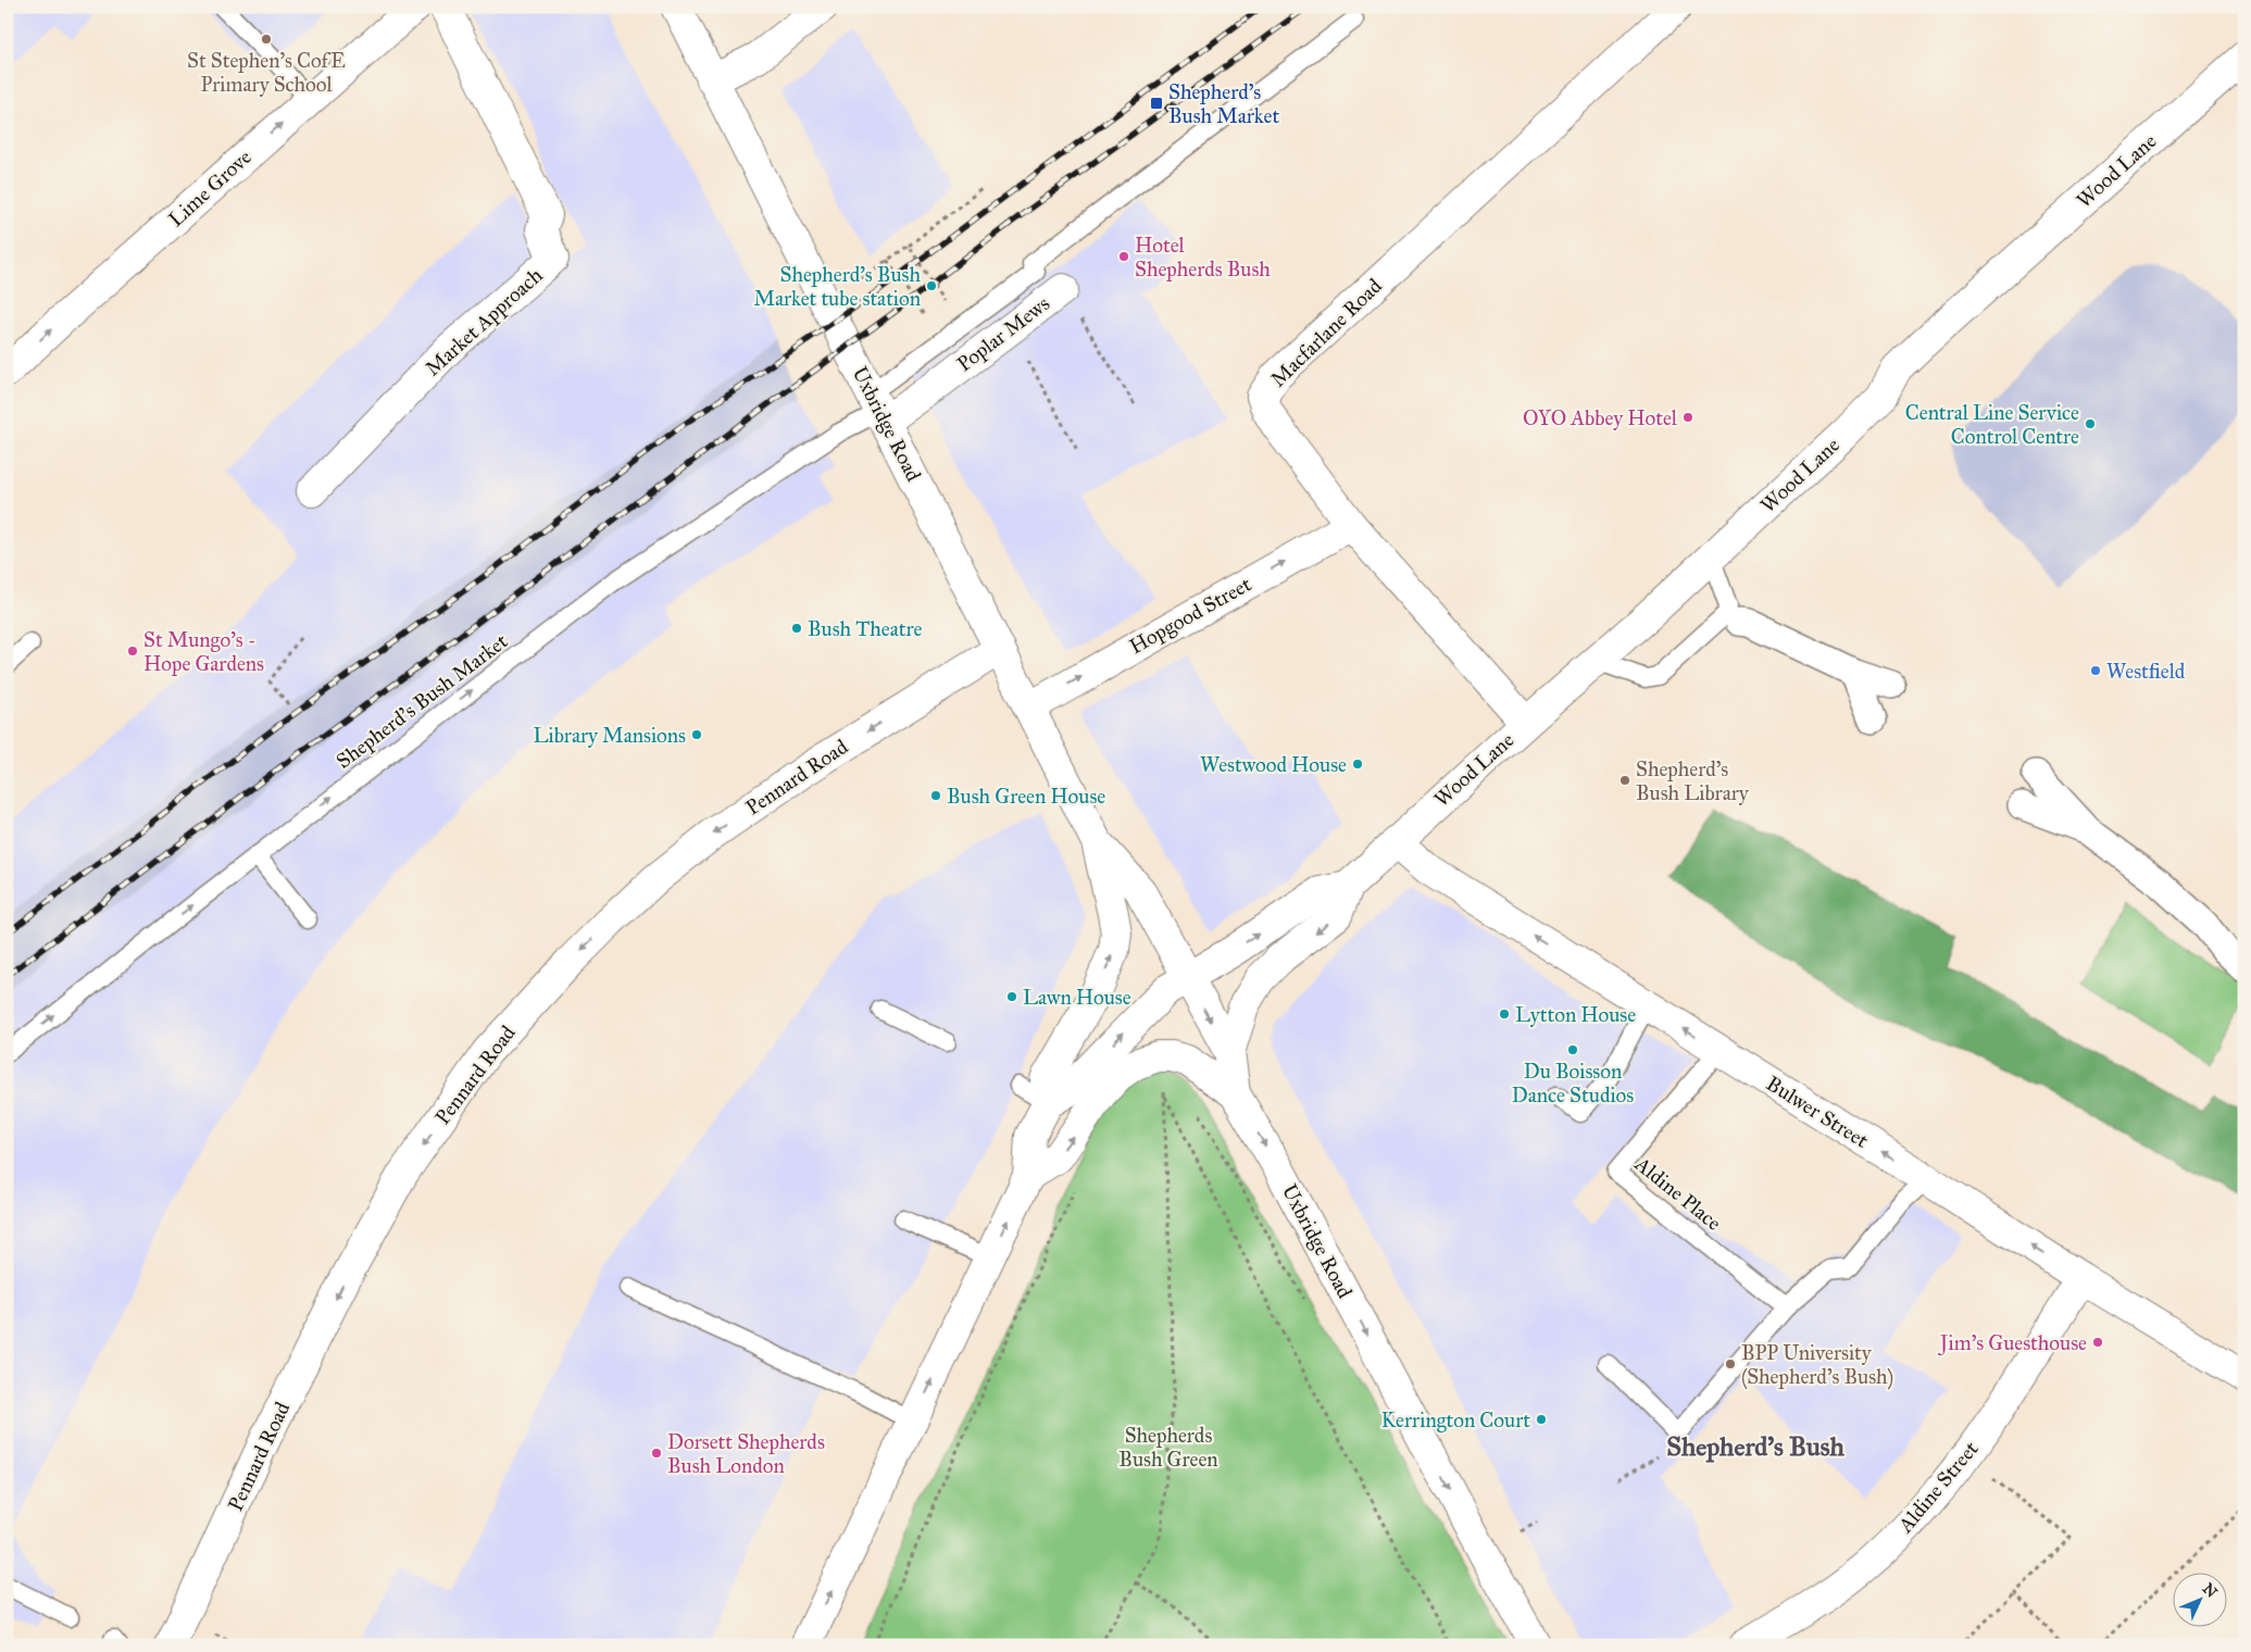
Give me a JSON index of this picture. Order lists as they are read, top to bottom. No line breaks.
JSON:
{"streets":{"street":["Wood Lane","Lime Grove","Market Approach","Macfarlane Road","Poplar Mews","Uxbridge Road","Hopgood Street","Pennard Road","Bulwer Street","Aldine Street"],"lane":["Shepherd's Bush Market","Aldine Place"]},"crossings":[["Wood Lane","Macfarlane Road"],["Wood Lane","Uxbridge Road"],["Wood Lane","Bulwer Street"],["Macfarlane Road","Hopgood Street"],["Poplar Mews","Uxbridge Road"],["Poplar Mews","Shepherd's Bush Market"],["Uxbridge Road","Hopgood Street"],["Uxbridge Road","Shepherd's Bush Market"],["Uxbridge Road","Pennard Road"],["Bulwer Street","Aldine Place"],["Bulwer Street","Aldine Street"]],"one_way":["Lime Grove","Hopgood Street","Shepherd's Bush Market","Pennard Road","Bulwer Street"],"districts":["Shepherd's Bush"],"parks":["Shepherds Bush Green"],"places":{"other":["St Stephen's CofE Primary School","Hotel Shepherds Bush","Shepherd's Bush Market tube station","OYO Abbey Hotel","Central Line Service Control Centre","Bush Theatre","St Mungo's - Hope Gardens","Westfield","Library Mansions","Westwood House","Shepherd's Bush Library","Bush Green House","Lawn House","Lytton House","Du Boisson Dance Studios","Jim's Guesthouse","BPP University (Shepherd's Bush)","Kerrington Court","Dorsett Shepherds Bush London"],"transit":["Shepherd's Bush Market"]},"north":"top right"}
